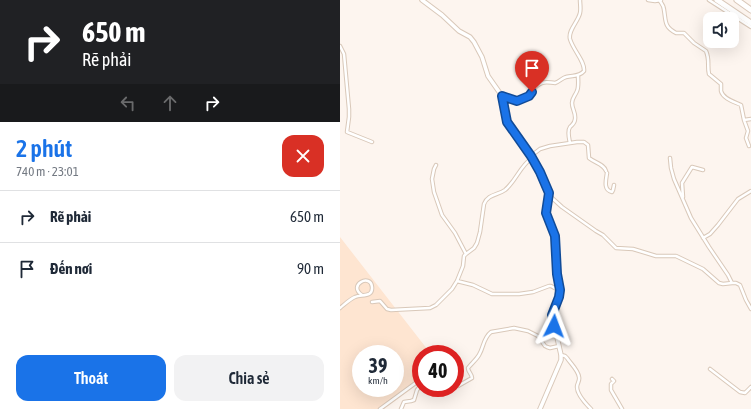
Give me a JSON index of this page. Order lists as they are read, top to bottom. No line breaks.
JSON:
{"page":{"turn":["650 m","Rẽ phải"],"heading":["2 phút","740 m · 23:01"],"list":[{"name":"Rẽ phải","value":"650 m"},{"name":"Đến nơi","value":"90 m"}],"speed":"39 km/h","limit":"40","buttons":["Thoát","Chia sẻ"]}}
